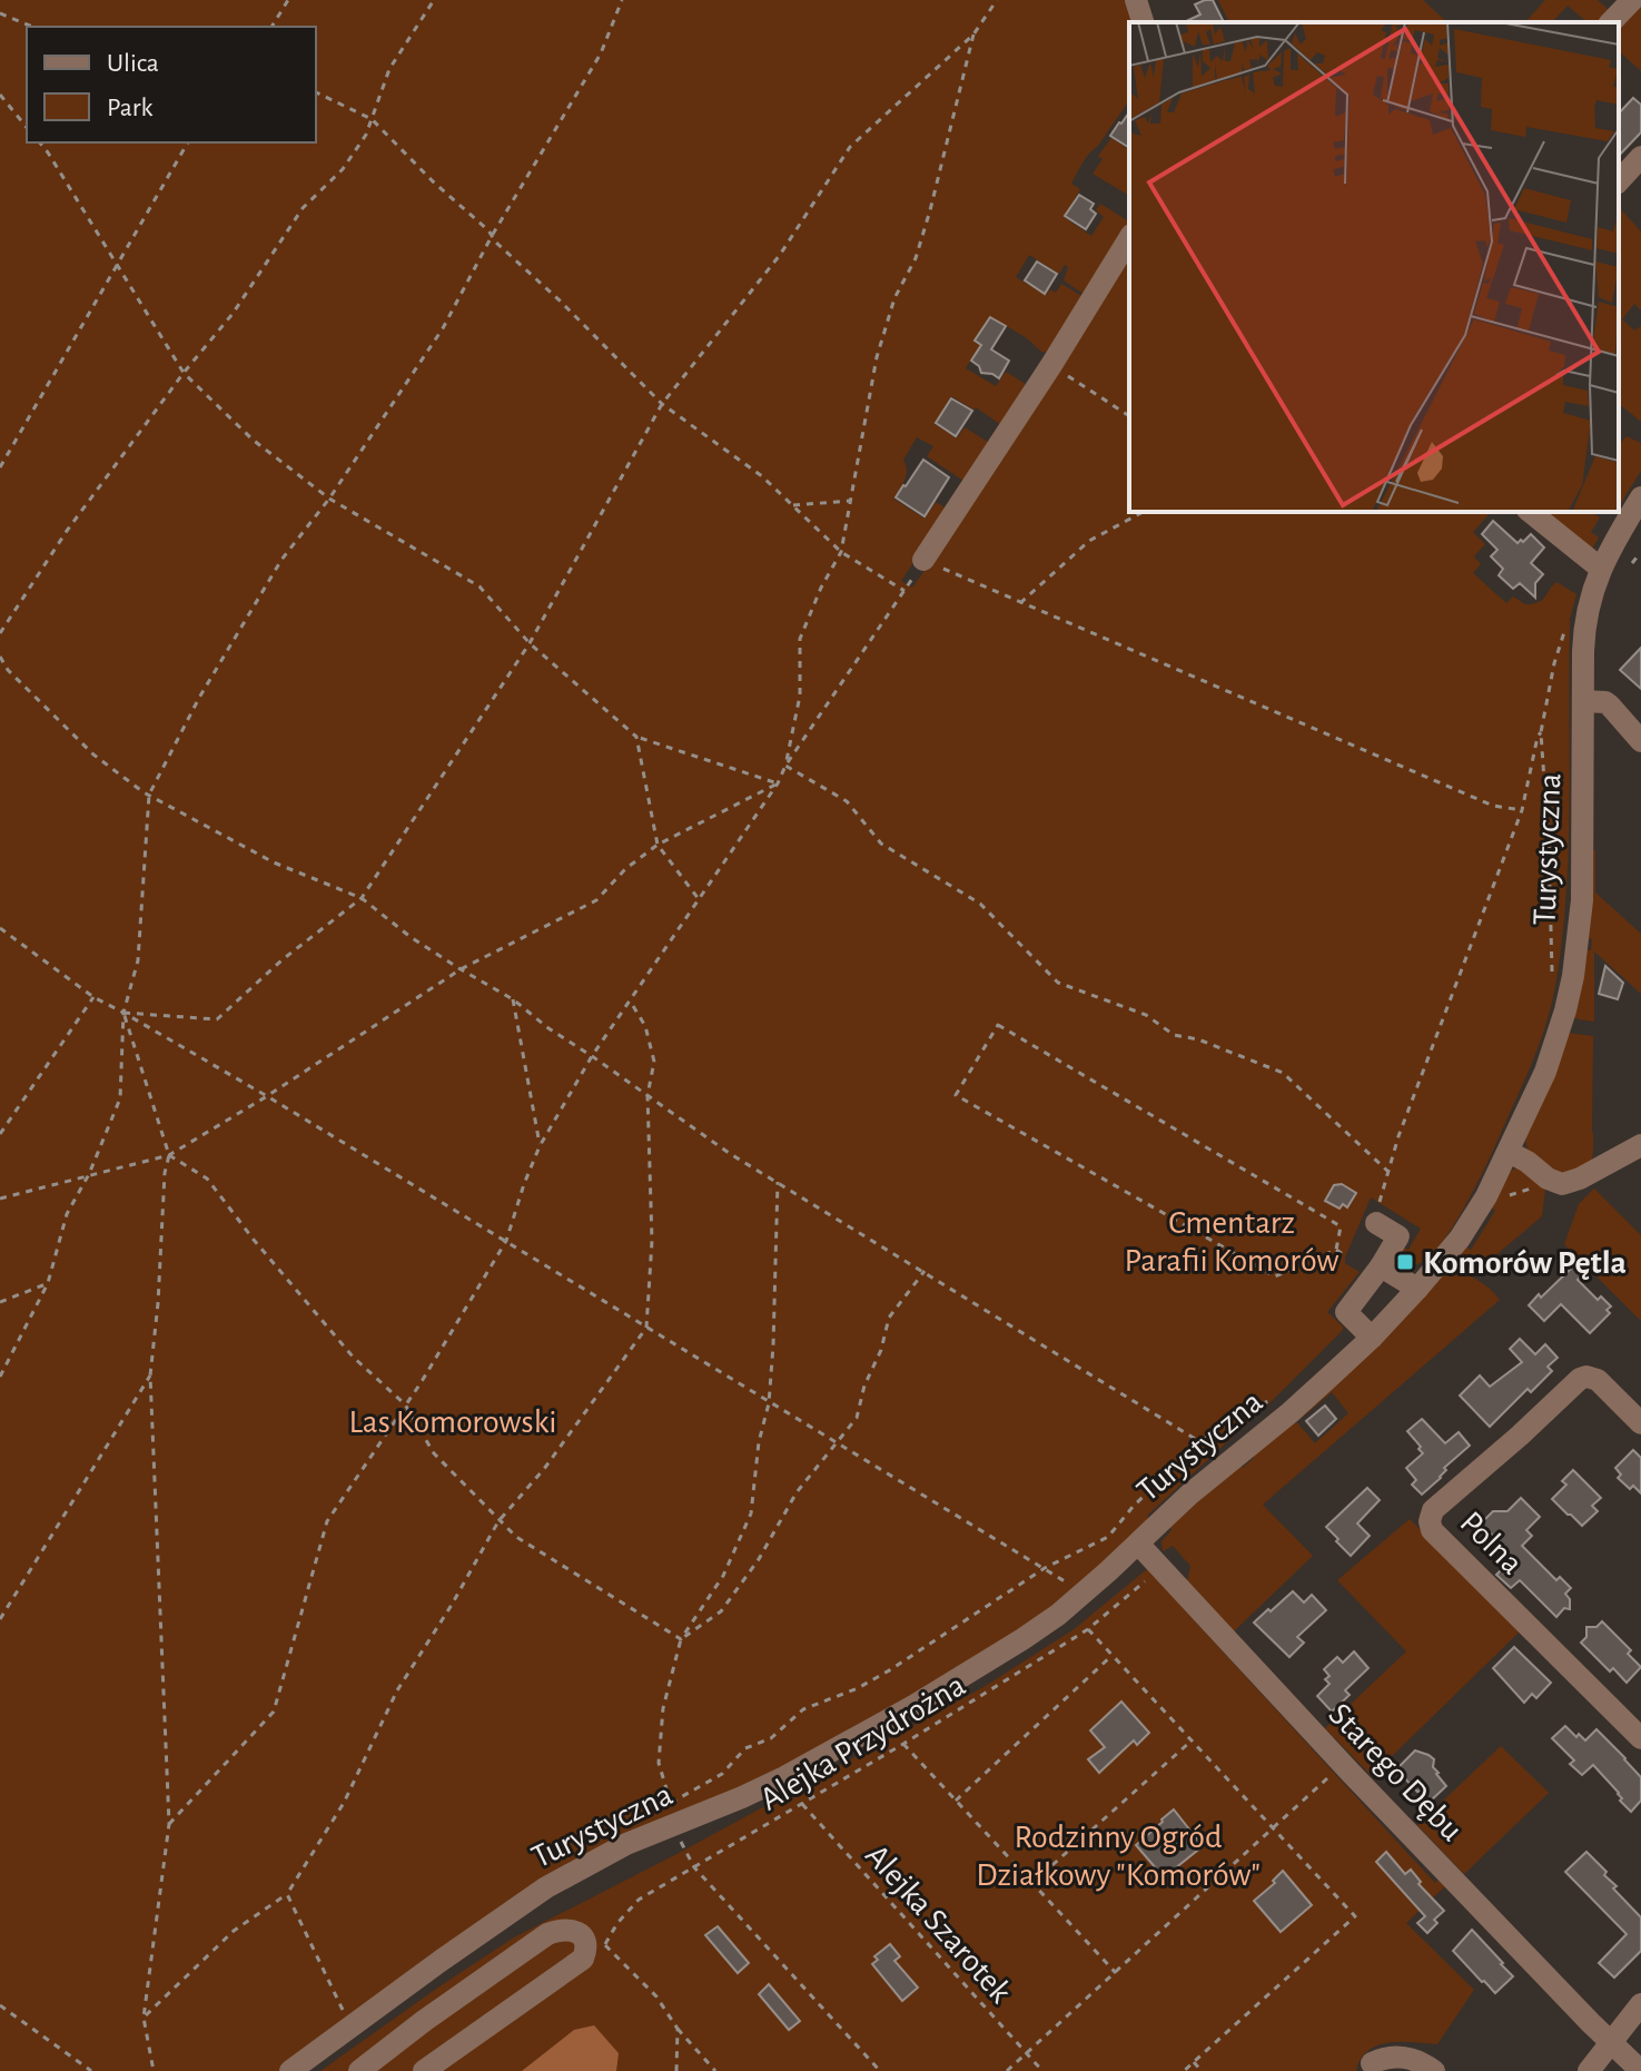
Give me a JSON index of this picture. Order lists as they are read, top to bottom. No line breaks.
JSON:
{"streets":{"street":["Turystyczna","Polna","Starego Dębu"],"path":["Alejka Przydrożna","Alejka Szarotek"]},"crossings":[["Turystyczna","Starego Dębu"],["Alejka Przydrożna","Alejka Szarotek"]],"parks":["Cmentarz Parafii Komorów","Las Komorowski","Rodzinny Ogród Działkowy \"Komorów\""],"places":{"transit":["Komorów Pętla"]},"legend":["Ulica","Park"]}
